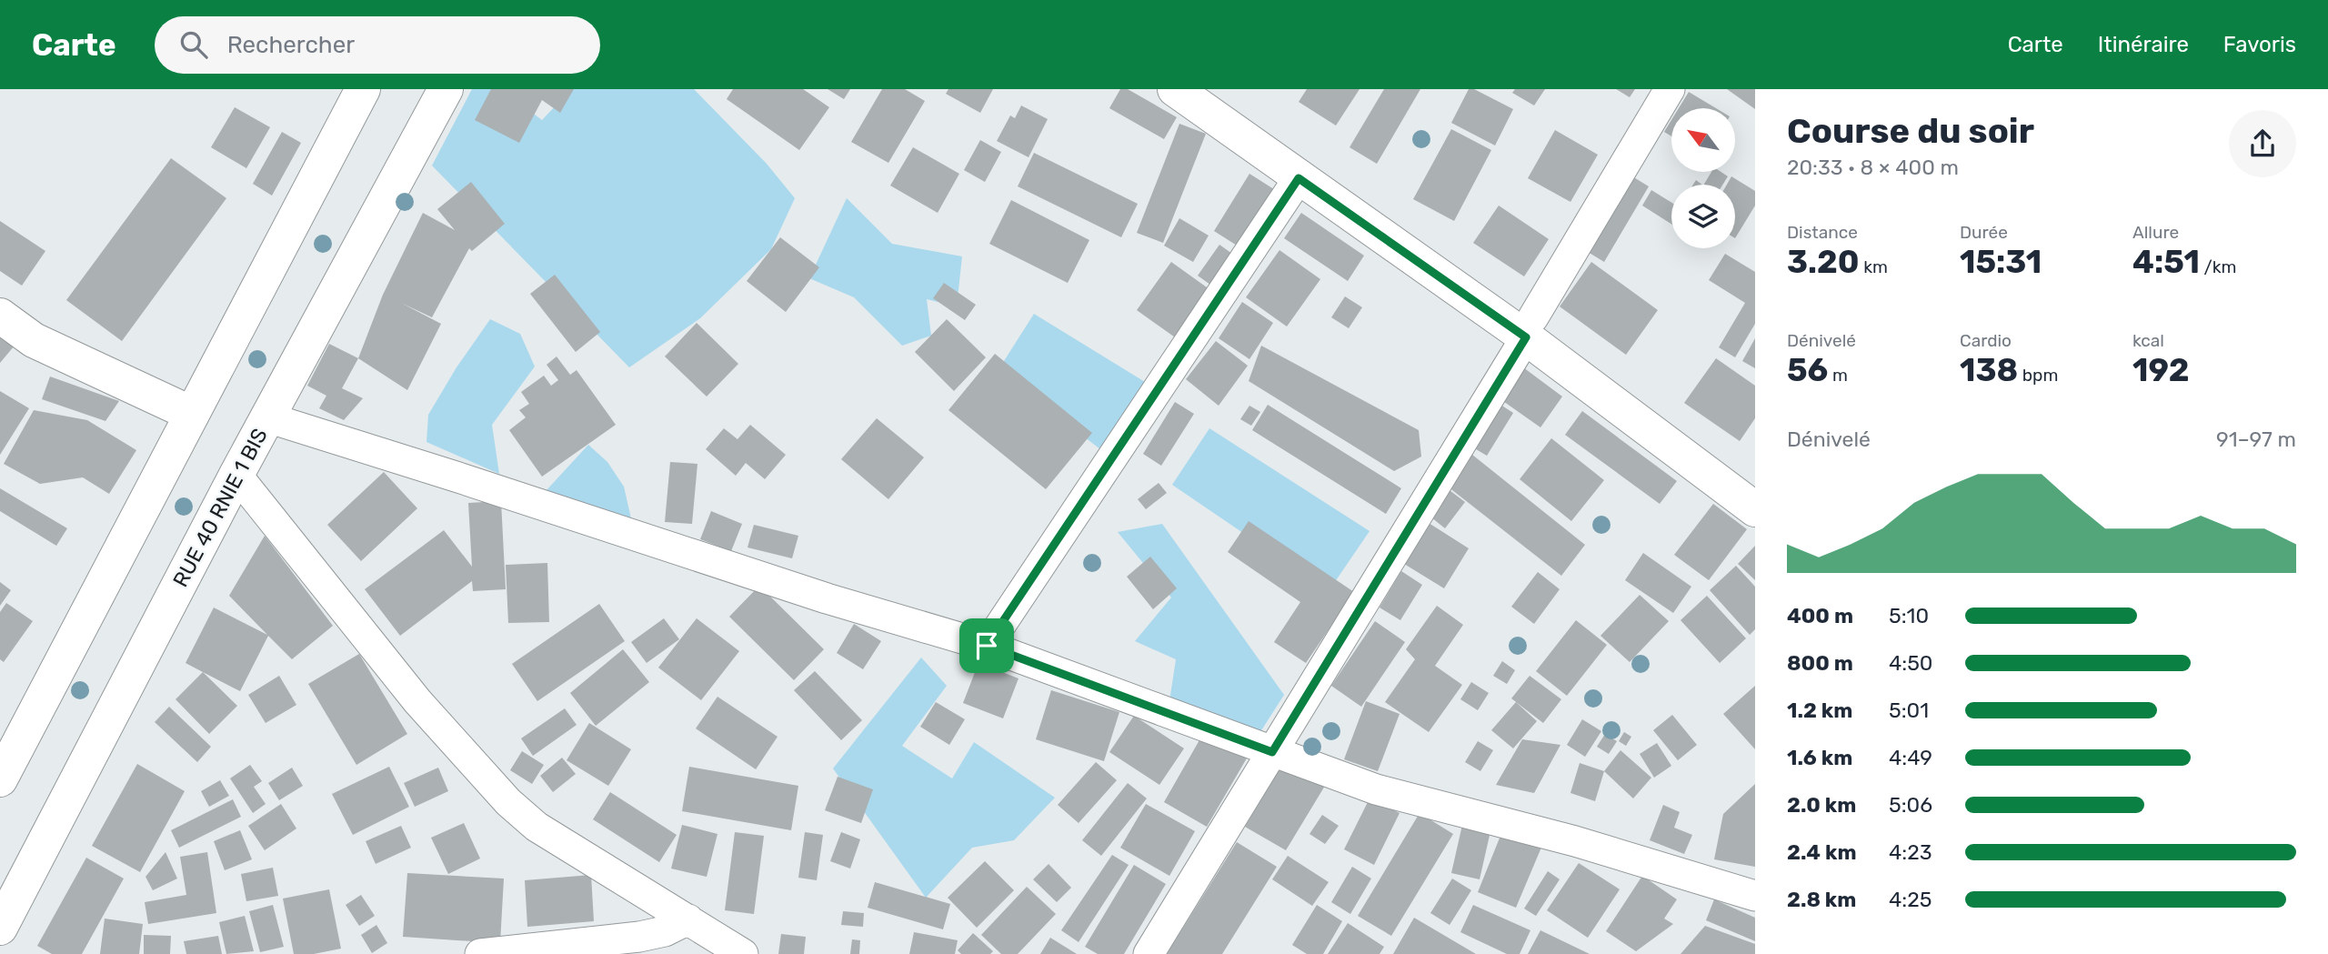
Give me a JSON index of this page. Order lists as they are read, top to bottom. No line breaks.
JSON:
{"streets":{"main road":["RUE 40 RNIE 1 BIS"]},"north":"top left","page":{"header":"Carte","search":"Rechercher","nav":["Carte","Itinéraire","Favoris"],"heading":["Course du soir","20:33 · 8 × 400 m"],"stats":[["Distance","3.20 km"],["Durée","15:31"],["Allure","4:51 /km"],["Dénivelé","56 m"],["Cardio","138 bpm"],["kcal","192"]],"chart":["Dénivelé","91–97 m"],"list":[{"name":"400 m","note":"5:10"},{"name":"800 m","note":"4:50"},{"name":"1.2 km","note":"5:01"},{"name":"1.6 km","note":"4:49"},{"name":"2.0 km","note":"5:06"},{"name":"2.4 km","note":"4:23"},{"name":"2.8 km","note":"4:25"}]}}
